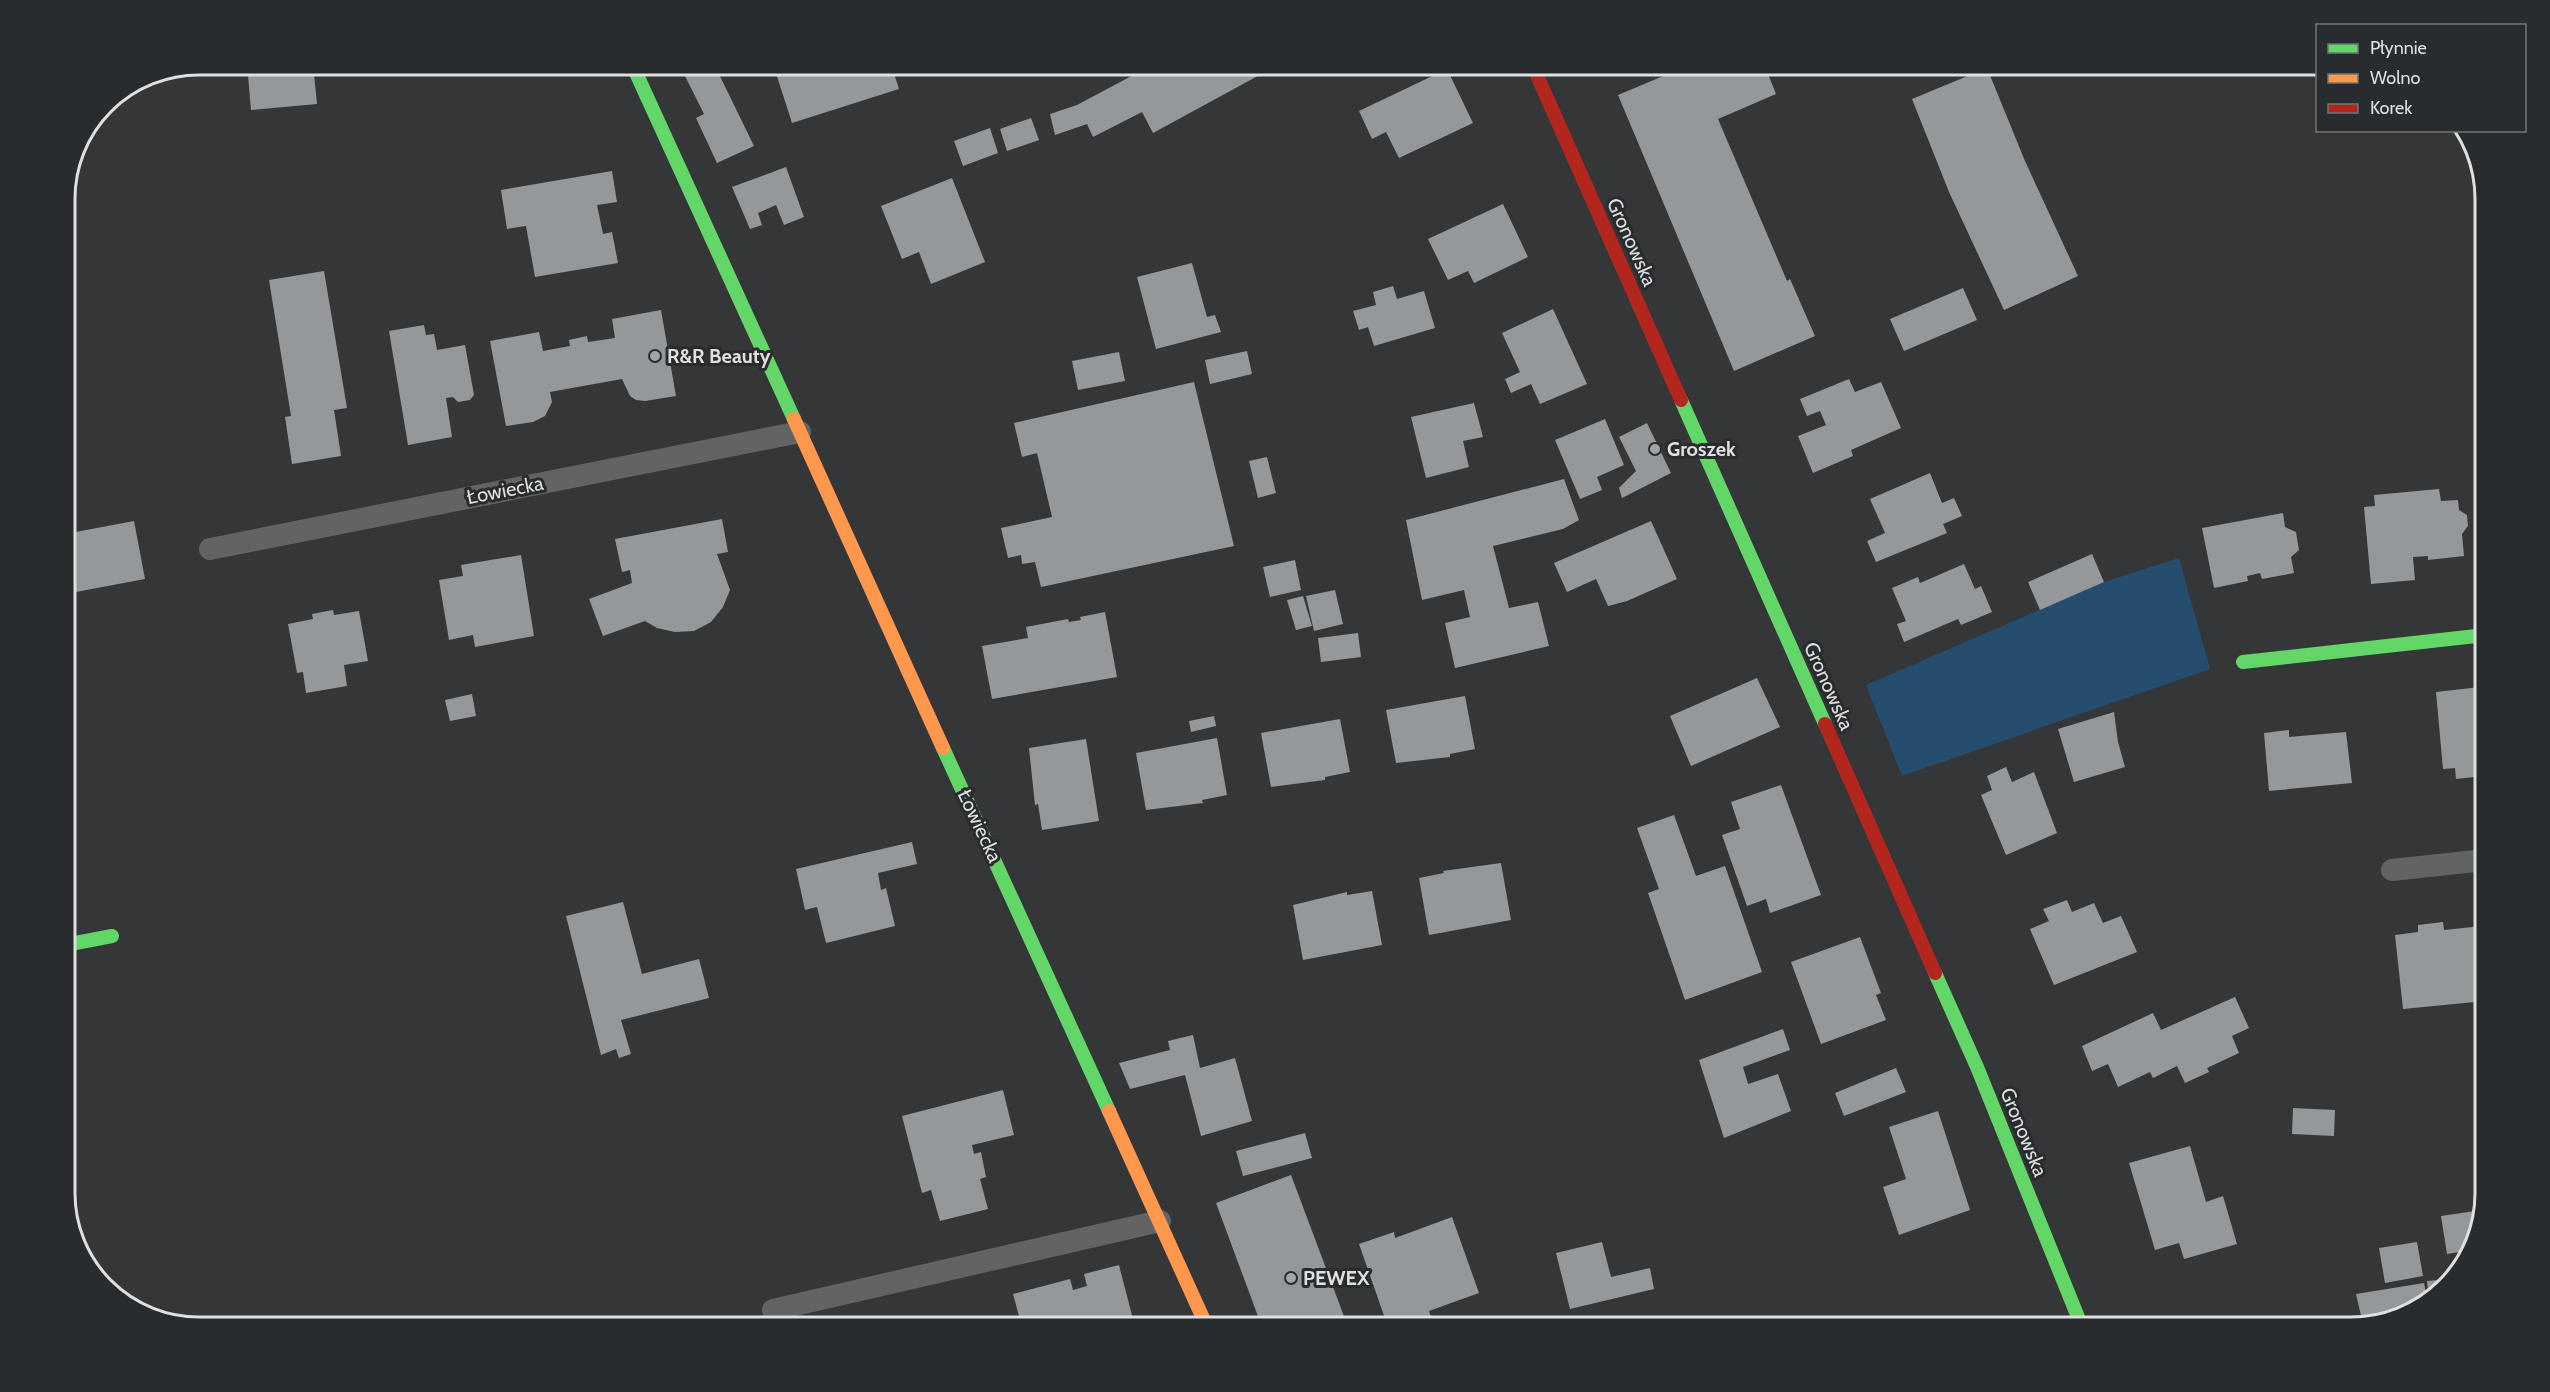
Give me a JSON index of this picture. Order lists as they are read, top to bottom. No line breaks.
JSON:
{"streets":{"street":["Gronowska","Łowiecka"]},"places":["R&R Beauty","Groszek","PEWEX"],"legend":["Płynnie","Wolno","Korek"]}
